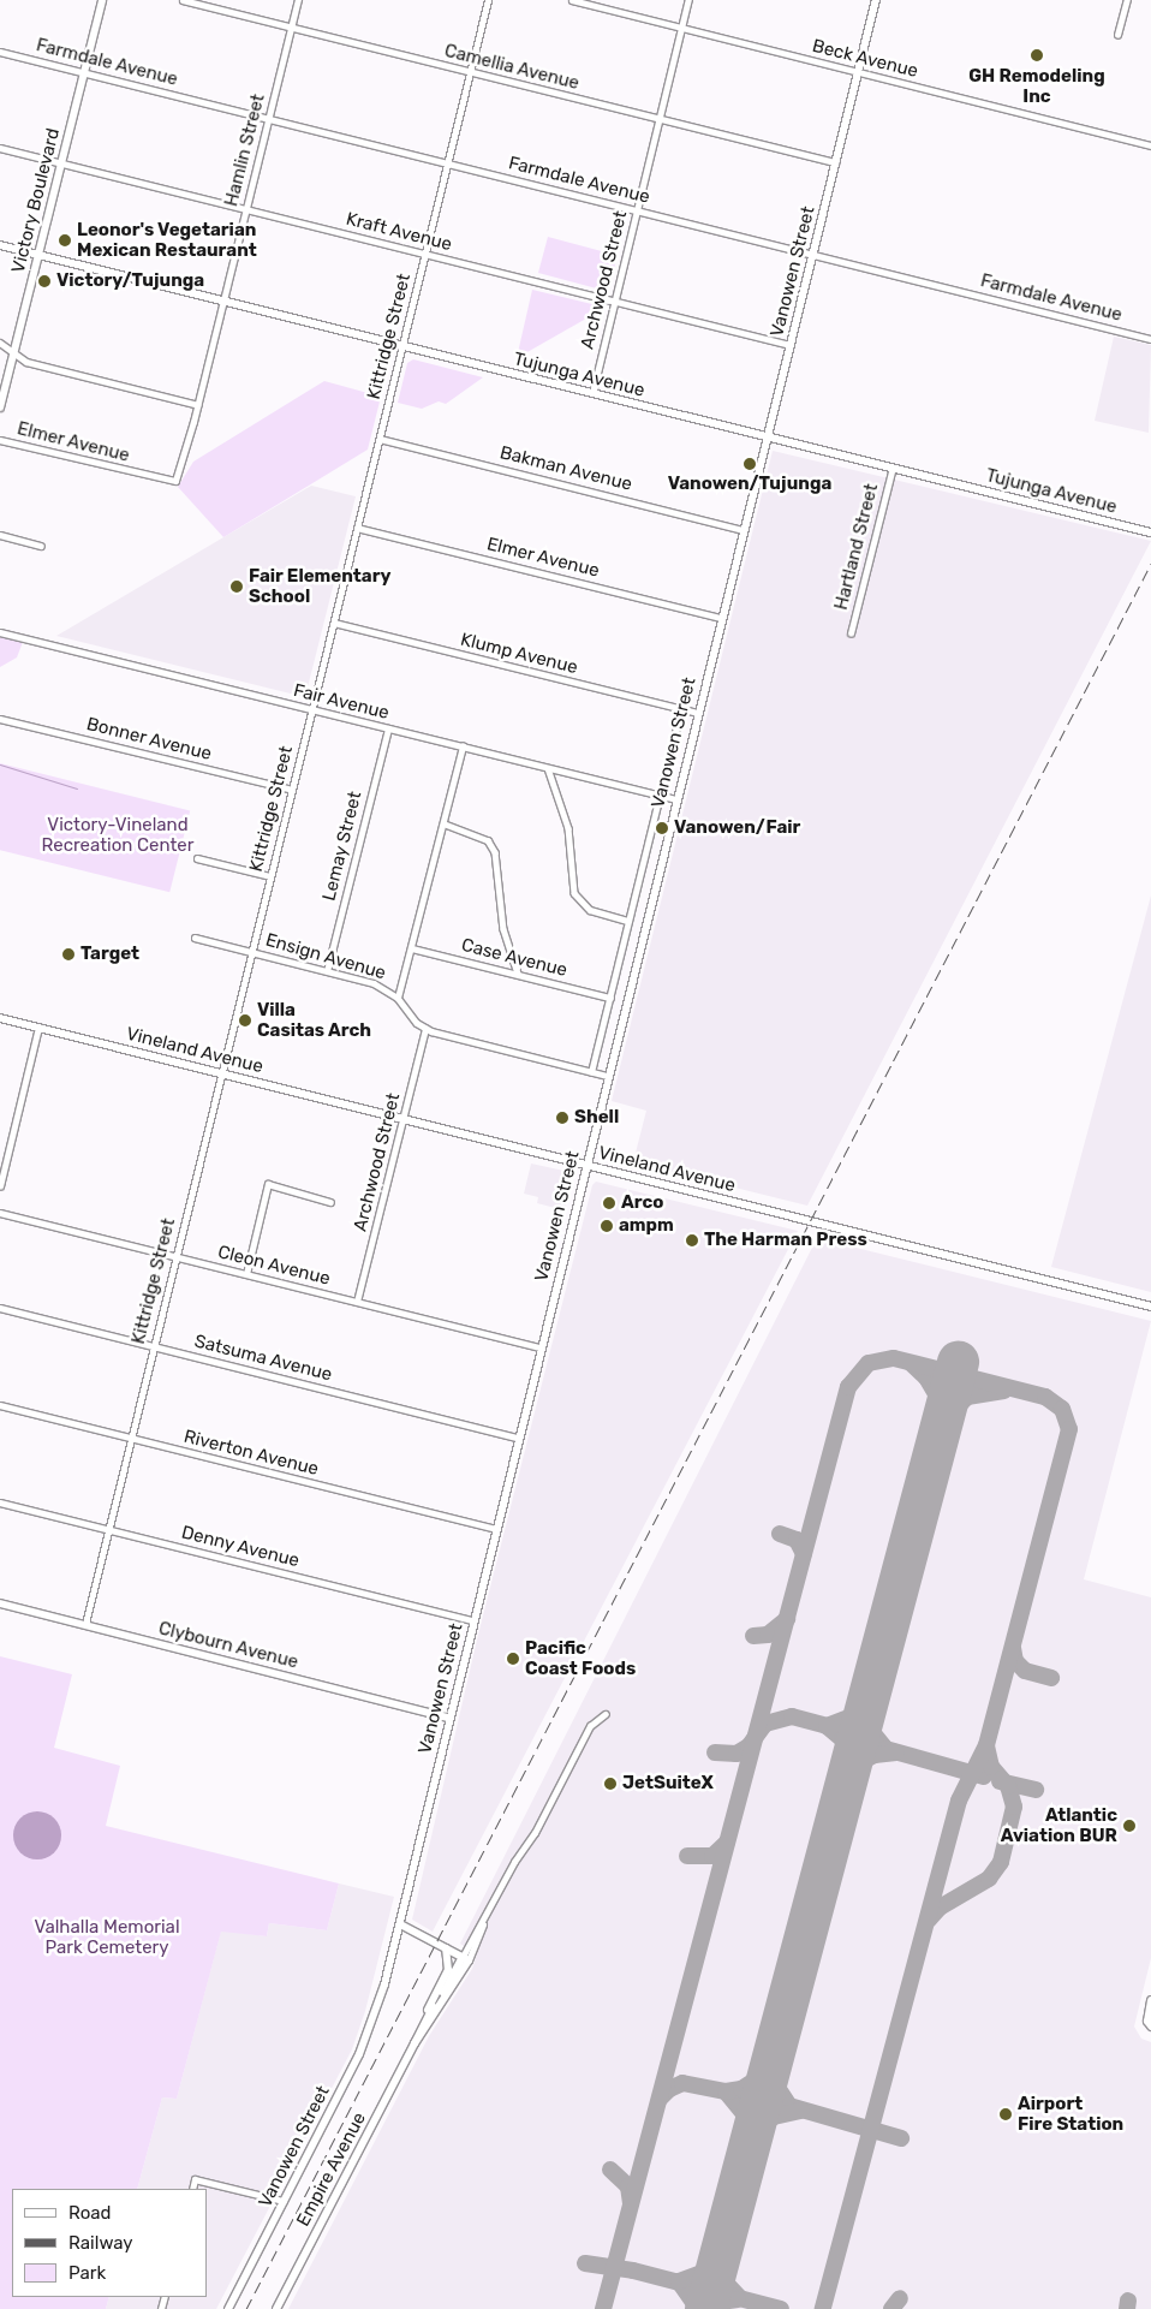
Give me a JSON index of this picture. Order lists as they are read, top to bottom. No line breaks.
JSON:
{"streets":{"main road":["Victory Boulevard","Vanowen Street","Tujunga Avenue","Vineland Avenue","Clybourn Avenue","Empire Avenue"],"street":["Beck Avenue","Farmdale Avenue","Camellia Avenue","Hamlin Street","Kraft Avenue","Archwood Street","Kittridge Street","Elmer Avenue","Bakman Avenue","Hartland Street","Klump Avenue","Fair Avenue","Bonner Avenue","Lemay Street","Ensign Avenue","Case Avenue","Cleon Avenue","Satsuma Avenue","Riverton Avenue","Denny Avenue"]},"crossings":[["Beck Avenue","Vanowen Street"],["Beck Avenue","Archwood Street"],["Farmdale Avenue","Hamlin Street"],["Farmdale Avenue","Victory Boulevard"],["Farmdale Avenue","Vanowen Street"],["Farmdale Avenue","Archwood Street"],["Farmdale Avenue","Kittridge Street"],["Camellia Avenue","Hamlin Street"],["Camellia Avenue","Vanowen Street"],["Camellia Avenue","Archwood Street"],["Camellia Avenue","Kittridge Street"],["Hamlin Street","Kraft Avenue"],["Hamlin Street","Tujunga Avenue"],["Hamlin Street","Elmer Avenue"],["Victory Boulevard","Kraft Avenue"],["Victory Boulevard","Tujunga Avenue"],["Kraft Avenue","Vanowen Street"],["Kraft Avenue","Archwood Street"],["Kraft Avenue","Kittridge Street"],["Vanowen Street","Tujunga Avenue"],["Vanowen Street","Elmer Avenue"],["Vanowen Street","Bakman Avenue"],["Vanowen Street","Klump Avenue"],["Vanowen Street","Fair Avenue"],["Vanowen Street","Case Avenue"],["Vanowen Street","Vineland Avenue"],["Vanowen Street","Cleon Avenue"],["Vanowen Street","Satsuma Avenue"],["Vanowen Street","Riverton Avenue"],["Vanowen Street","Denny Avenue"],["Vanowen Street","Clybourn Avenue"],["Archwood Street","Tujunga Avenue"],["Archwood Street","Ensign Avenue"],["Archwood Street","Vineland Avenue"],["Archwood Street","Cleon Avenue"],["Kittridge Street","Tujunga Avenue"],["Kittridge Street","Elmer Avenue"],["Kittridge Street","Bakman Avenue"],["Kittridge Street","Klump Avenue"],["Kittridge Street","Fair Avenue"],["Kittridge Street","Bonner Avenue"],["Kittridge Street","Ensign Avenue"],["Kittridge Street","Vineland Avenue"],["Kittridge Street","Cleon Avenue"],["Kittridge Street","Satsuma Avenue"],["Kittridge Street","Riverton Avenue"],["Kittridge Street","Denny Avenue"],["Kittridge Street","Clybourn Avenue"],["Tujunga Avenue","Hartland Street"],["Fair Avenue","Lemay Street"],["Lemay Street","Ensign Avenue"]],"parks":["Victory-Vineland Recreation Center","Valhalla Memorial Park Cemetery"],"places":["GH Remodeling Inc","Leonor's Vegetarian Mexican Restaurant","Victory/Tujunga","Vanowen/Tujunga","Fair Elementary School","Vanowen/Fair","Target","Villa Casitas Arch","Shell","Arco","ampm","The Harman Press","Pacific Coast Foods","JetSuiteX","Atlantic Aviation BUR","Airport Fire Station"],"legend":["Road","Railway","Park"]}
